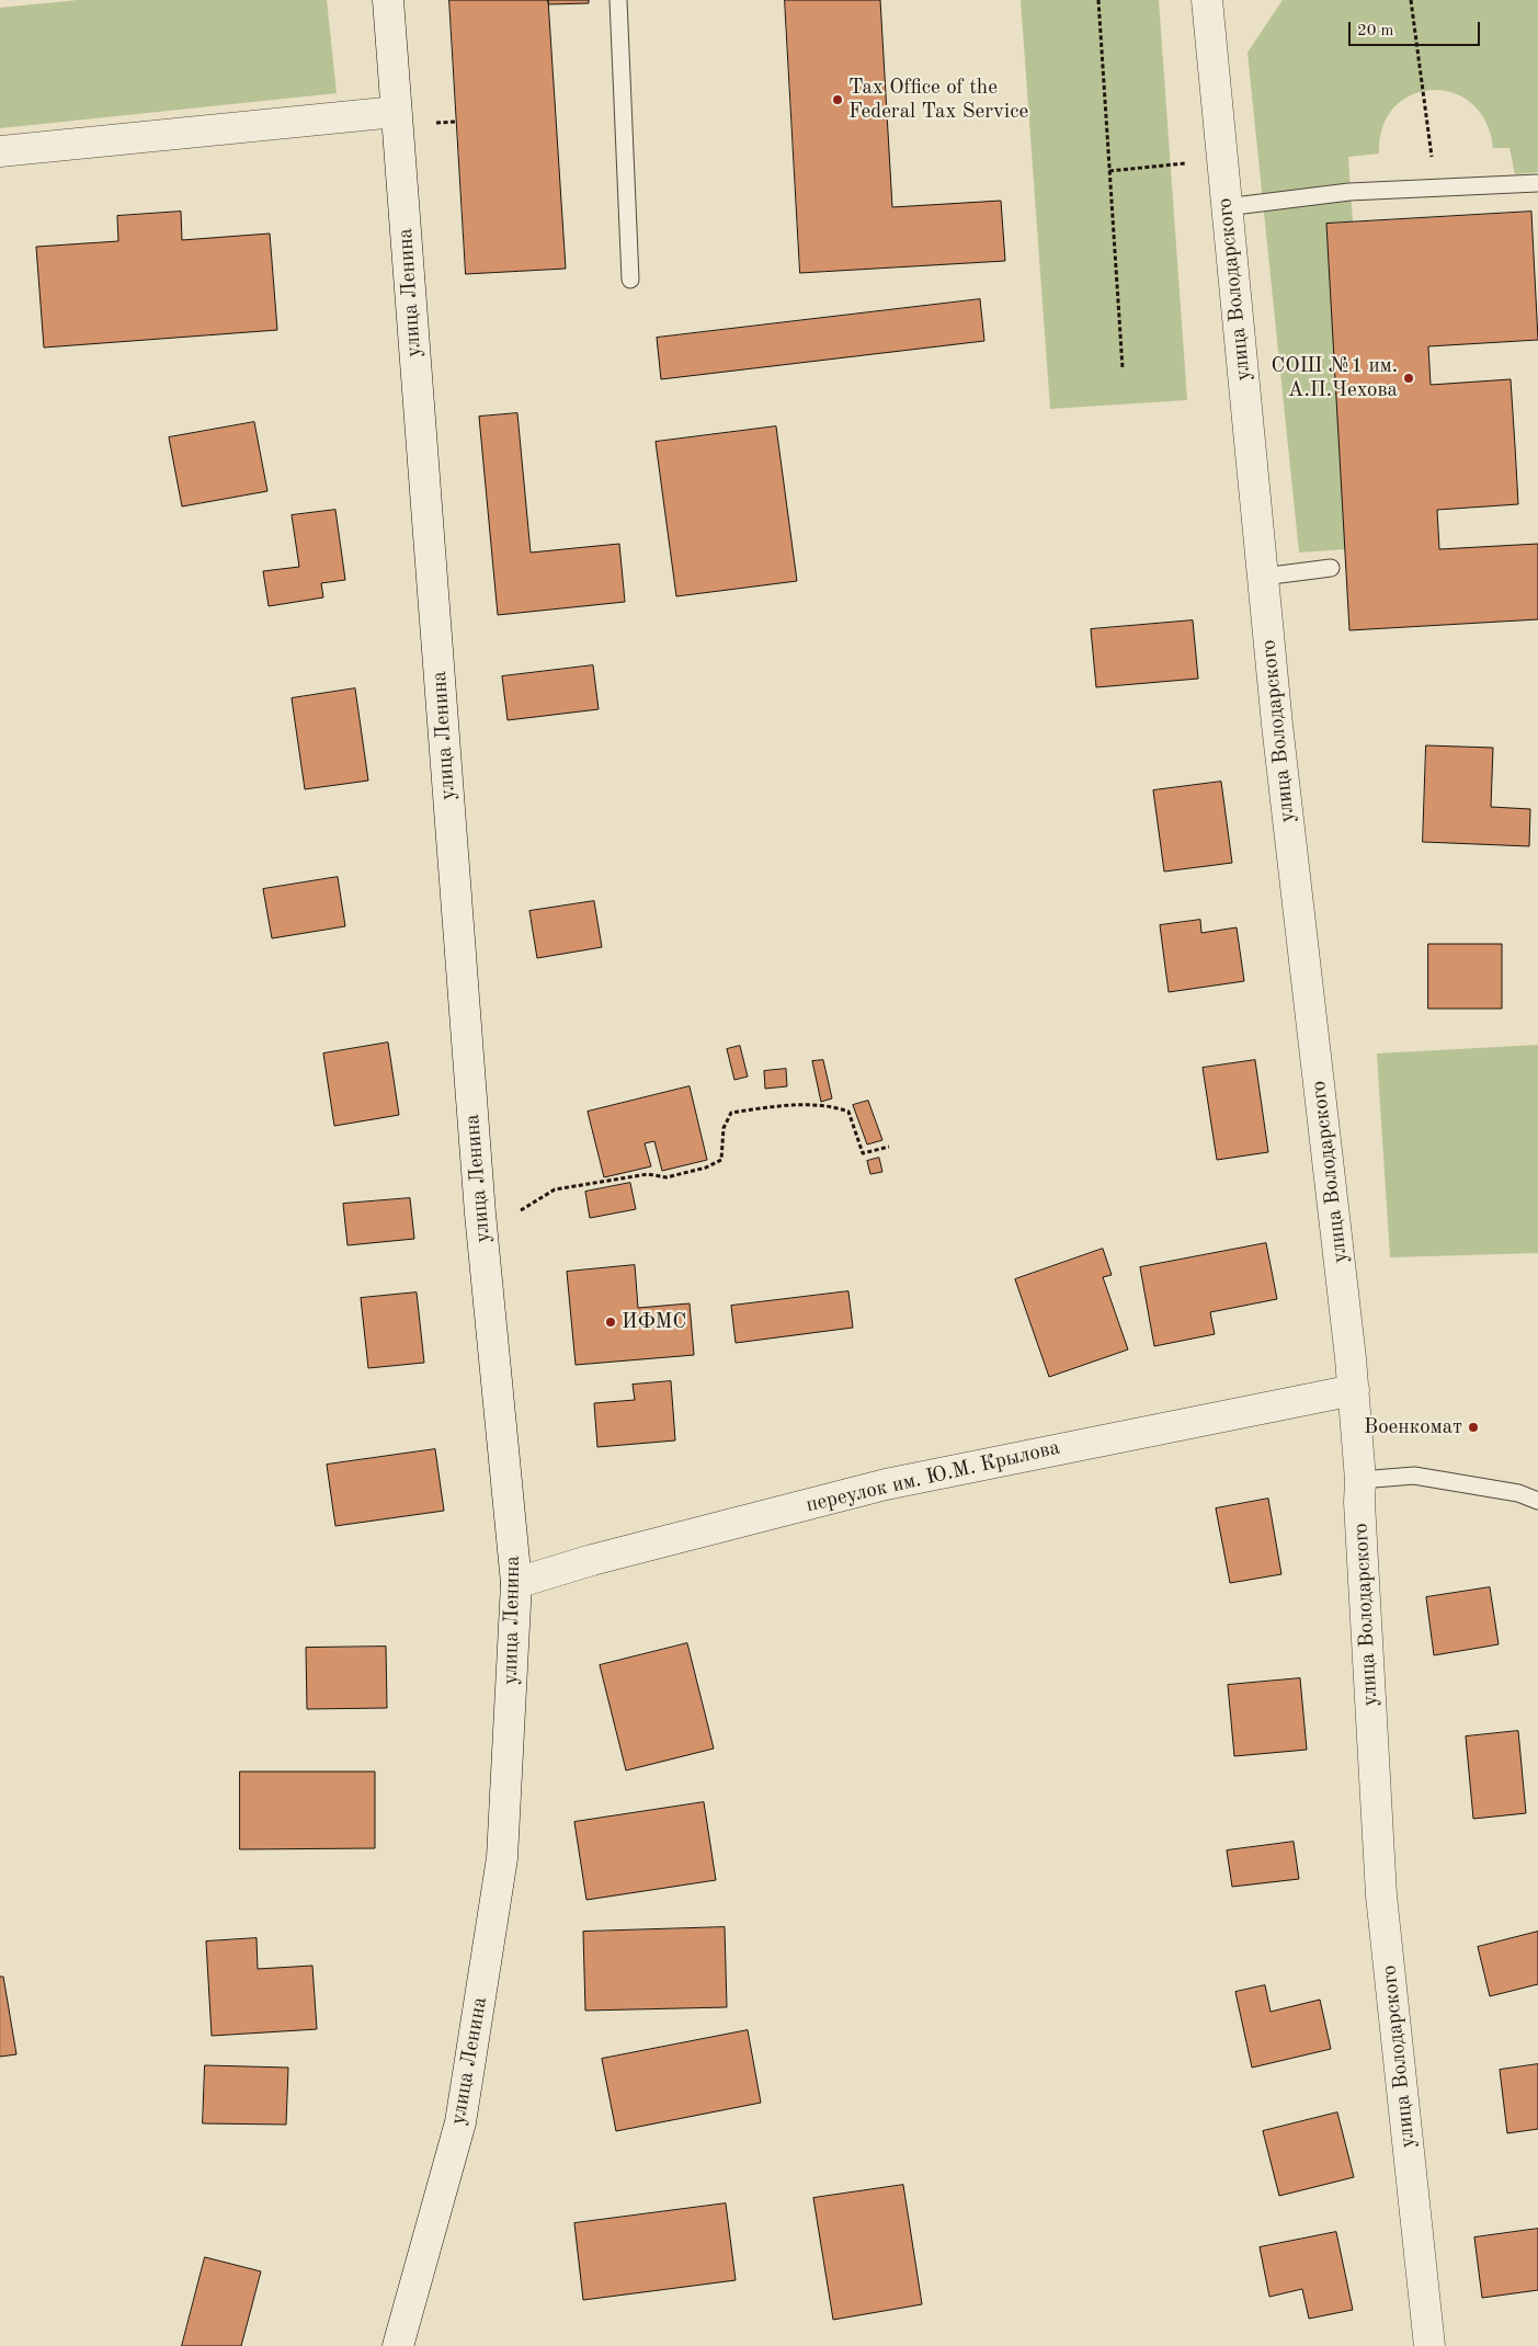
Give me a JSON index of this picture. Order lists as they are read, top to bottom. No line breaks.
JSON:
{"streets":{"street":["улица Володарского","улица Ленина","переулок им. Ю.М. Крылова"]},"crossings":[["улица Володарского","переулок им. Ю.М. Крылова"],["улица Ленина","переулок им. Ю.М. Крылова"]],"places":["Tax Office of the Federal Tax Service","СОШ №1 им. А.П.Чехова","ИФМС","Военкомат"],"scale_bar":"20 m"}
